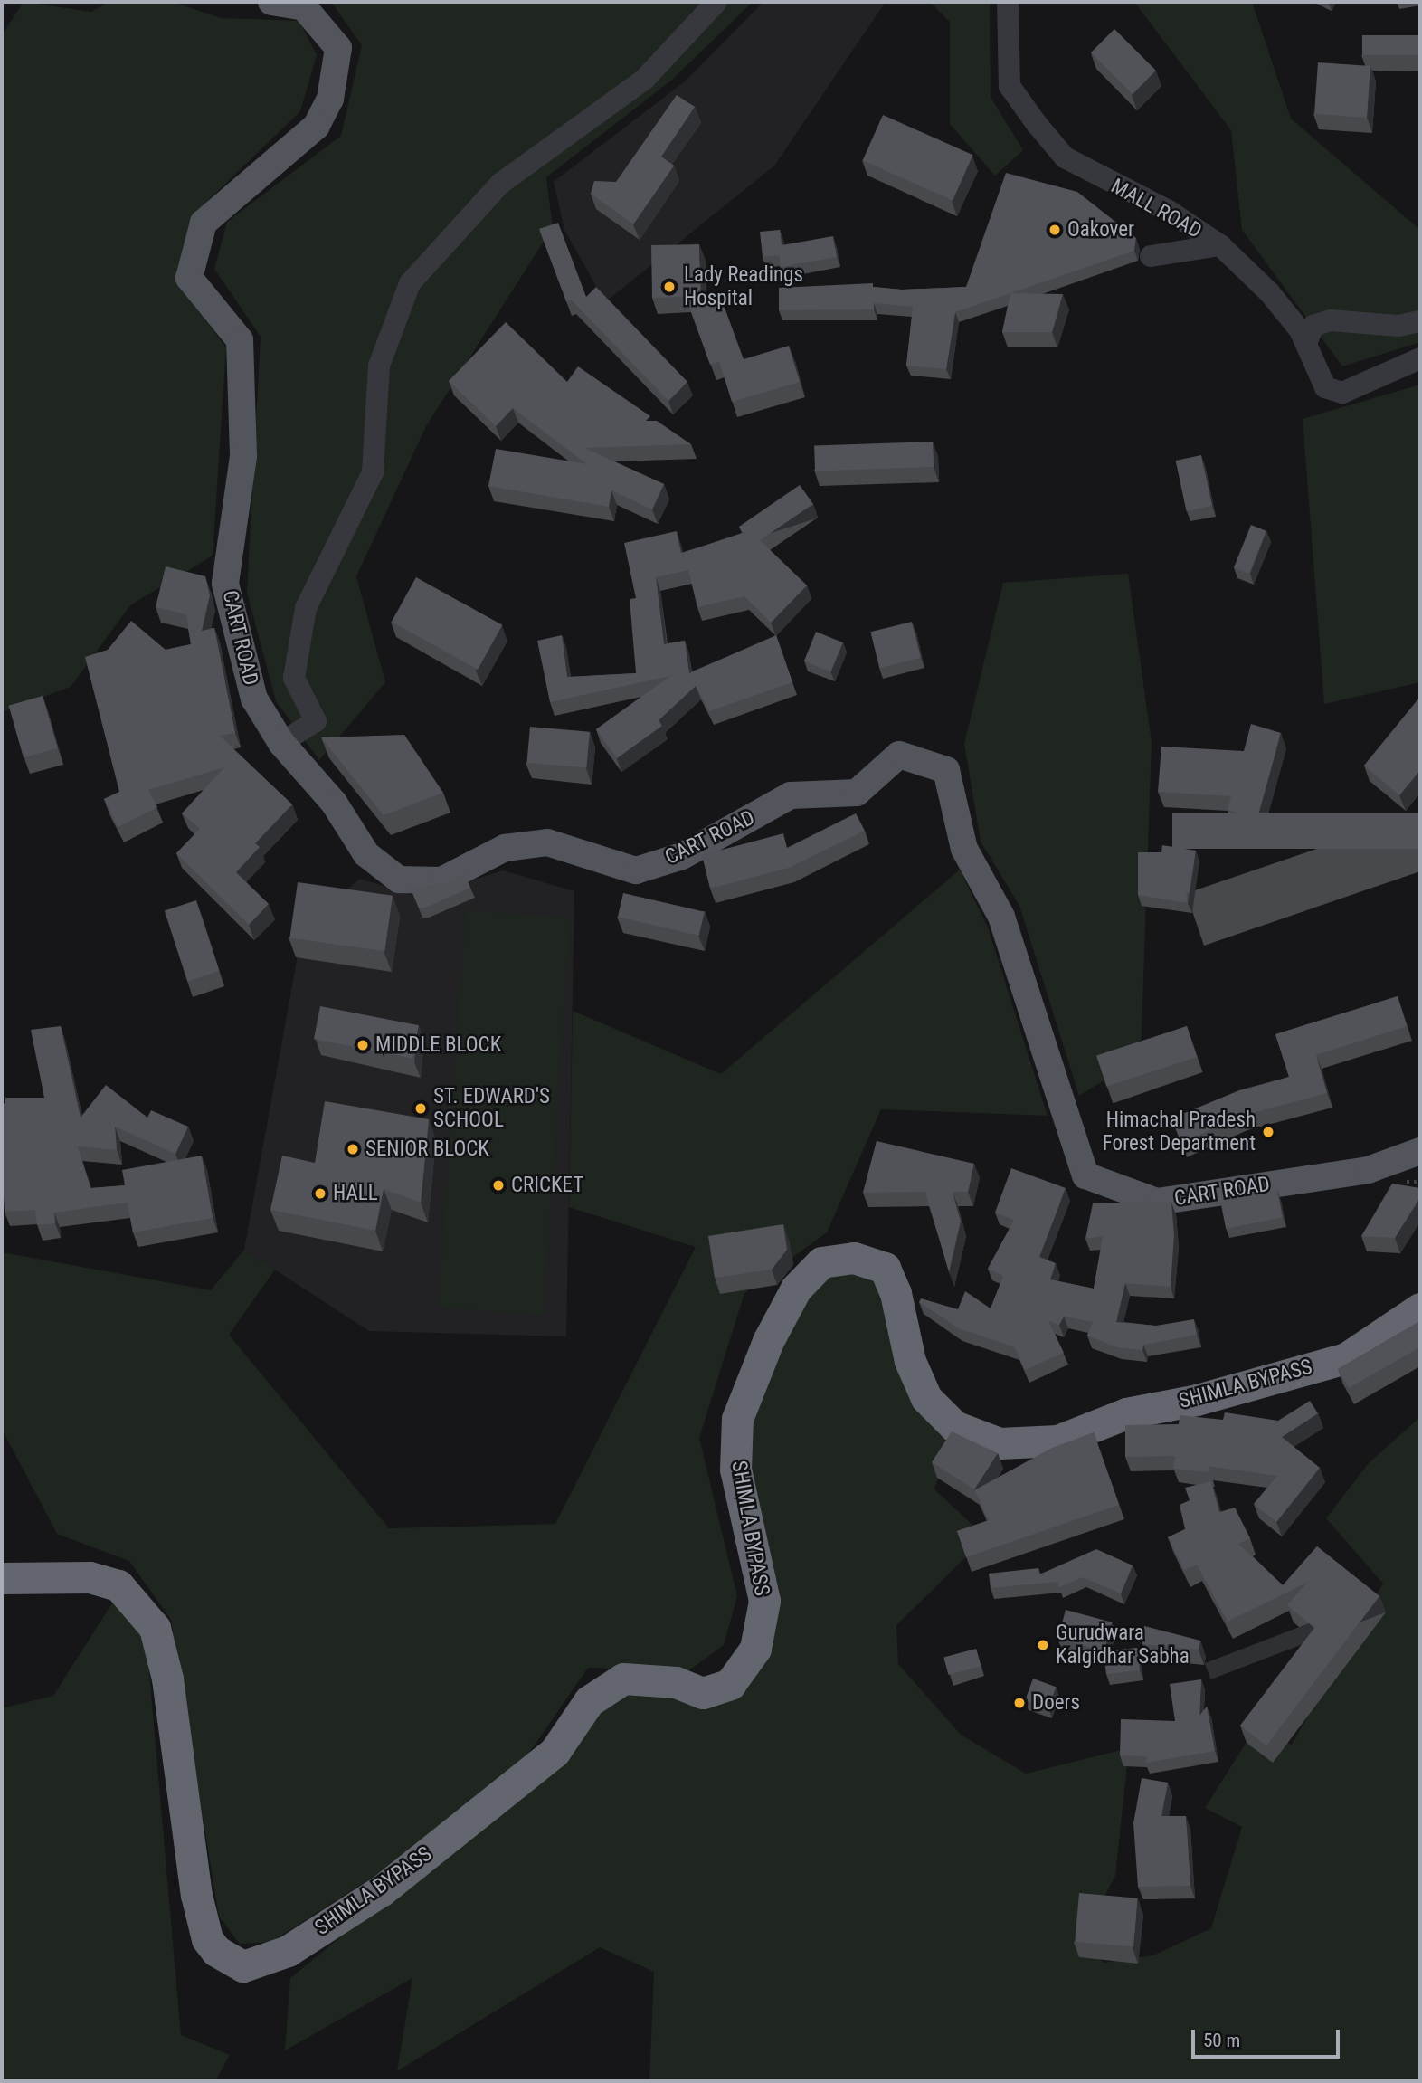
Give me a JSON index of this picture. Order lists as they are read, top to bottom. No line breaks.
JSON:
{"streets":{"highway":["SHIMLA BYPASS"],"main road":["CART ROAD"],"street":["MALL ROAD"]},"places":["Oakover","Lady Readings Hospital","MIDDLE BLOCK","ST. EDWARD'S SCHOOL","Himachal Pradesh Forest Department","SENIOR BLOCK","CRICKET","HALL","Gurudwara Kalgidhar Sabha","Doers"],"scale_bar":"50 m"}
